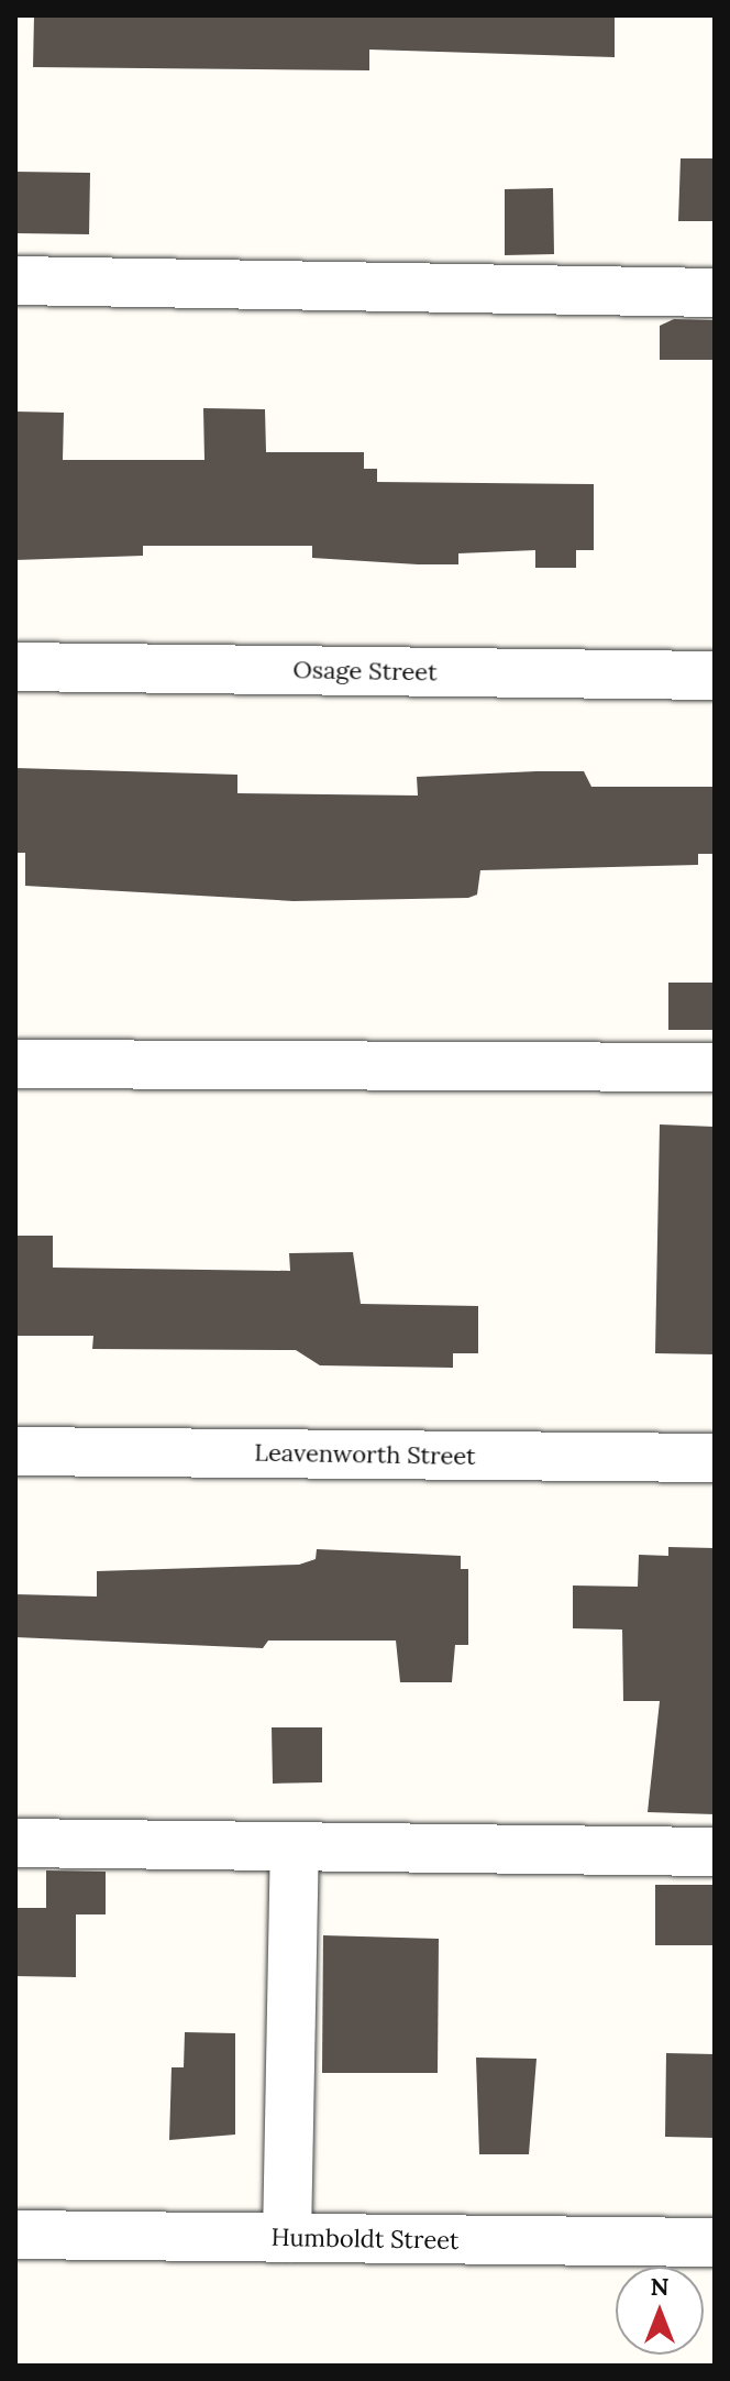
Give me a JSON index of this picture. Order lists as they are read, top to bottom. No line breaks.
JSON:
{"streets":{"street":["Osage Street","Leavenworth Street","Humboldt Street"]},"north":"top"}
